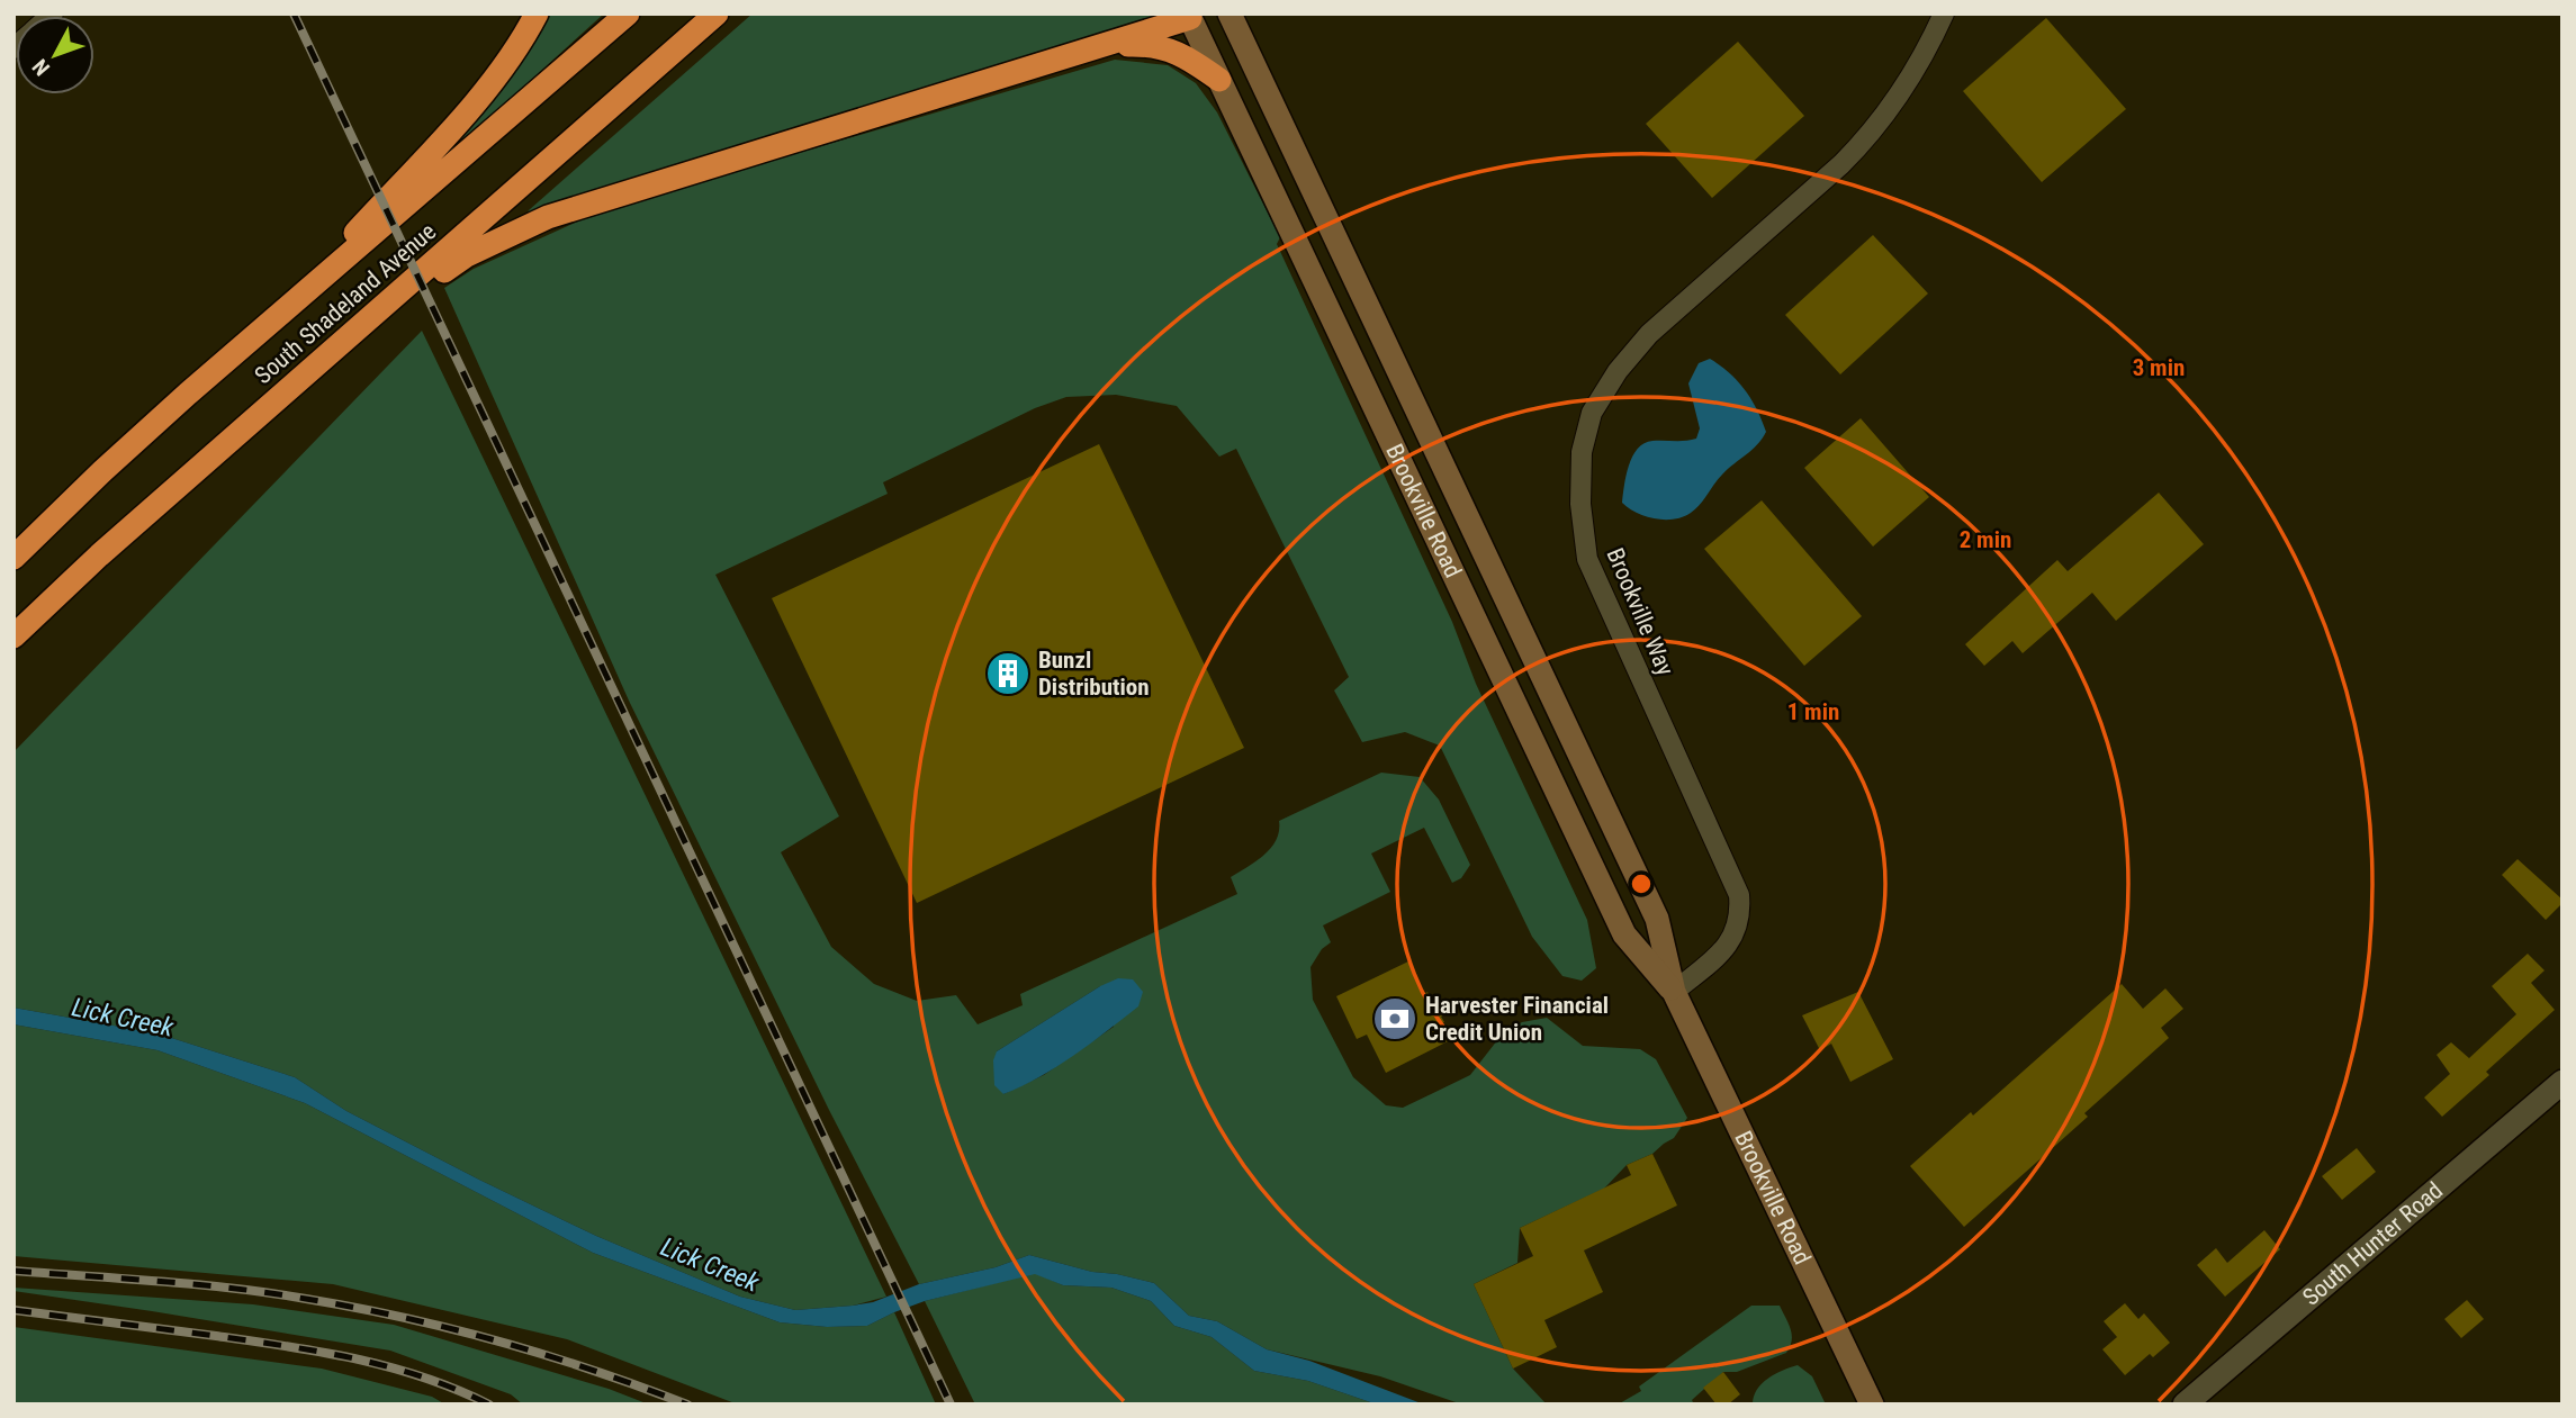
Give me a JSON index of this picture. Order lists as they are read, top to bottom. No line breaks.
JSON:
{"streets":{"highway":["South Shadeland Avenue"],"main road":["Brookville Road"],"street":["Brookville Way","South Hunter Road"]},"crossings":[["Brookville Road","Brookville Way"]],"water":["Lick Creek"],"places":{"building":["Bunzl Distribution"],"bank":["Harvester Financial Credit Union"]},"north":"bottom left","rings":["3 min","2 min","1 min"]}
